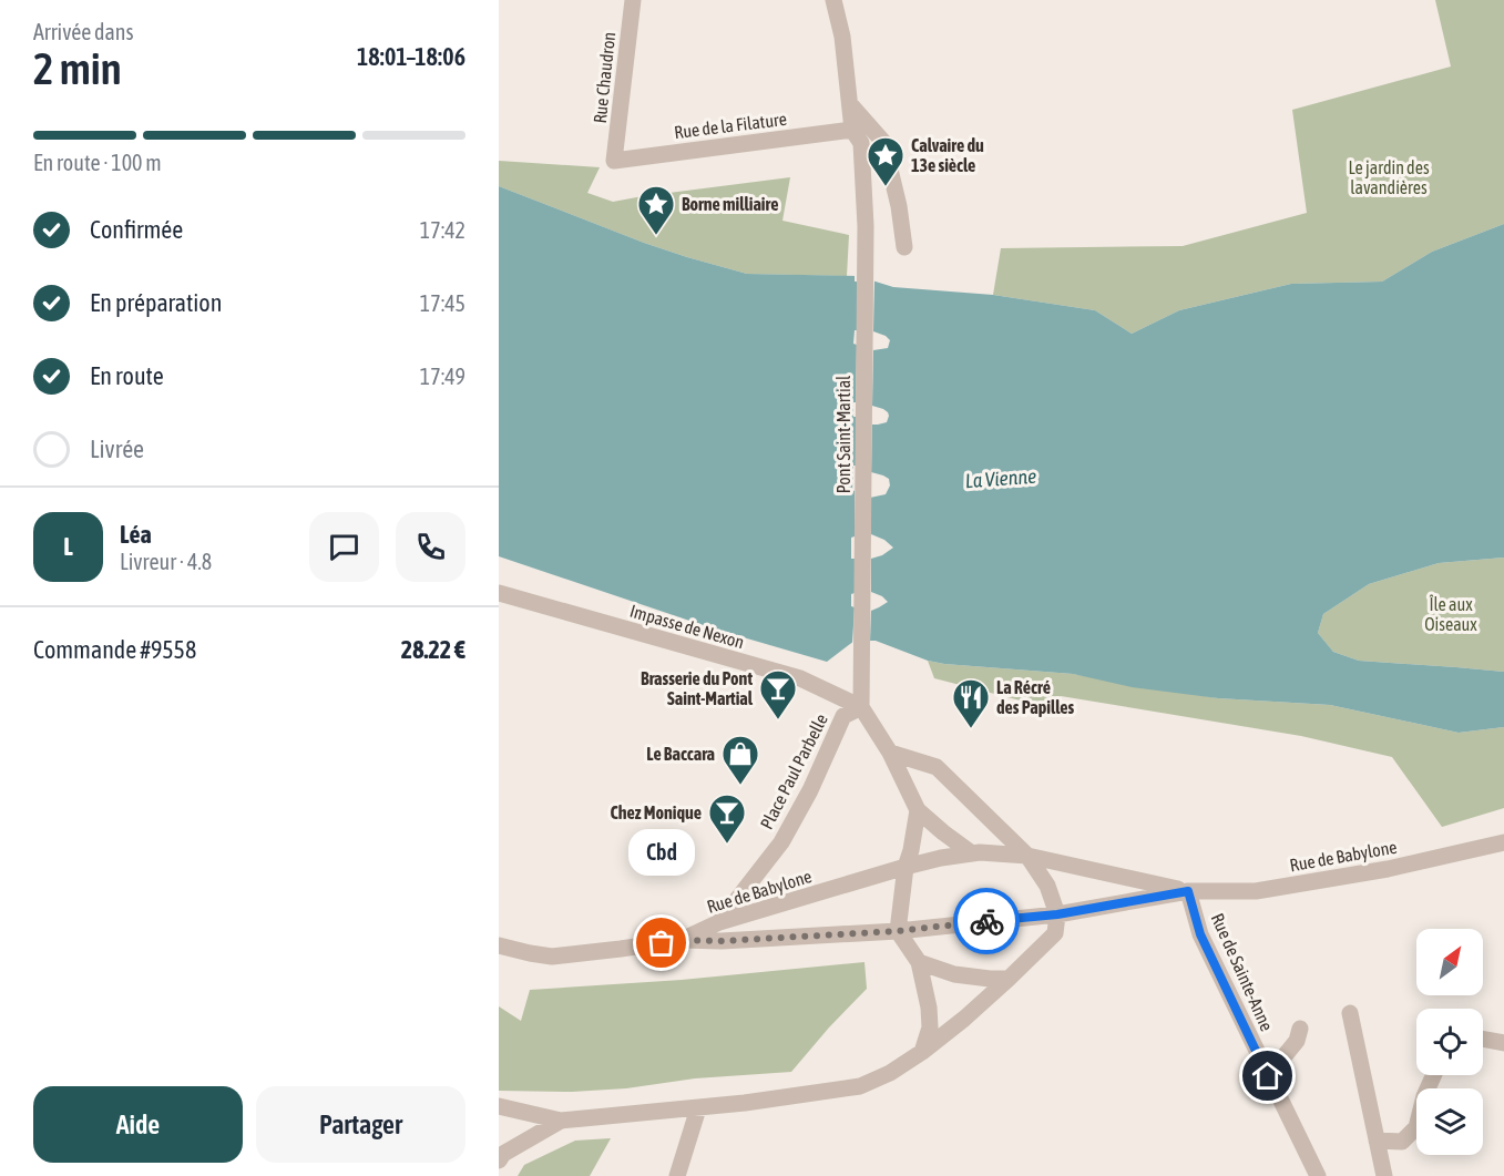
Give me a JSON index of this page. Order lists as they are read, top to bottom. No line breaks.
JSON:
{"streets":{"street":["Rue Chaudron","Rue de la Filature","Pont Saint-Martial","Impasse de Nexon","Place Paul Parbelle","Rue de Babylone","Rue de Sainte-Anne"]},"crossings":[["Rue Chaudron","Rue de la Filature"],["Rue de la Filature","Pont Saint-Martial"],["Pont Saint-Martial","Impasse de Nexon"],["Pont Saint-Martial","Place Paul Parbelle"],["Impasse de Nexon","Place Paul Parbelle"],["Place Paul Parbelle","Rue de Babylone"],["Rue de Babylone","Rue de Sainte-Anne"]],"water":["La Vienne"],"parks":["Le jardin des lavandières","Île aux Oiseaux"],"places":{"place":["Calvaire du 13e siècle","Borne milliaire"],"bar":["Brasserie du Pont Saint-Martial","Chez Monique"],"restaurant":["La Récré des Papilles"],"shop":["Le Baccara"],"other":["Cbd"]},"north":"top right","page":{"heading":["2 min","Arrivée dans","18:01–18:06"],"panel":["Léa","Livreur · 4.8","Commande #9558","28.22 €"],"bar":"En route · 100 m","list":[["Confirmée","17:42"],["En préparation","17:45"],["En route","17:49"],"Livrée"],"round":"L","bubble":"Cbd","buttons":["Aide","Partager"]}}
